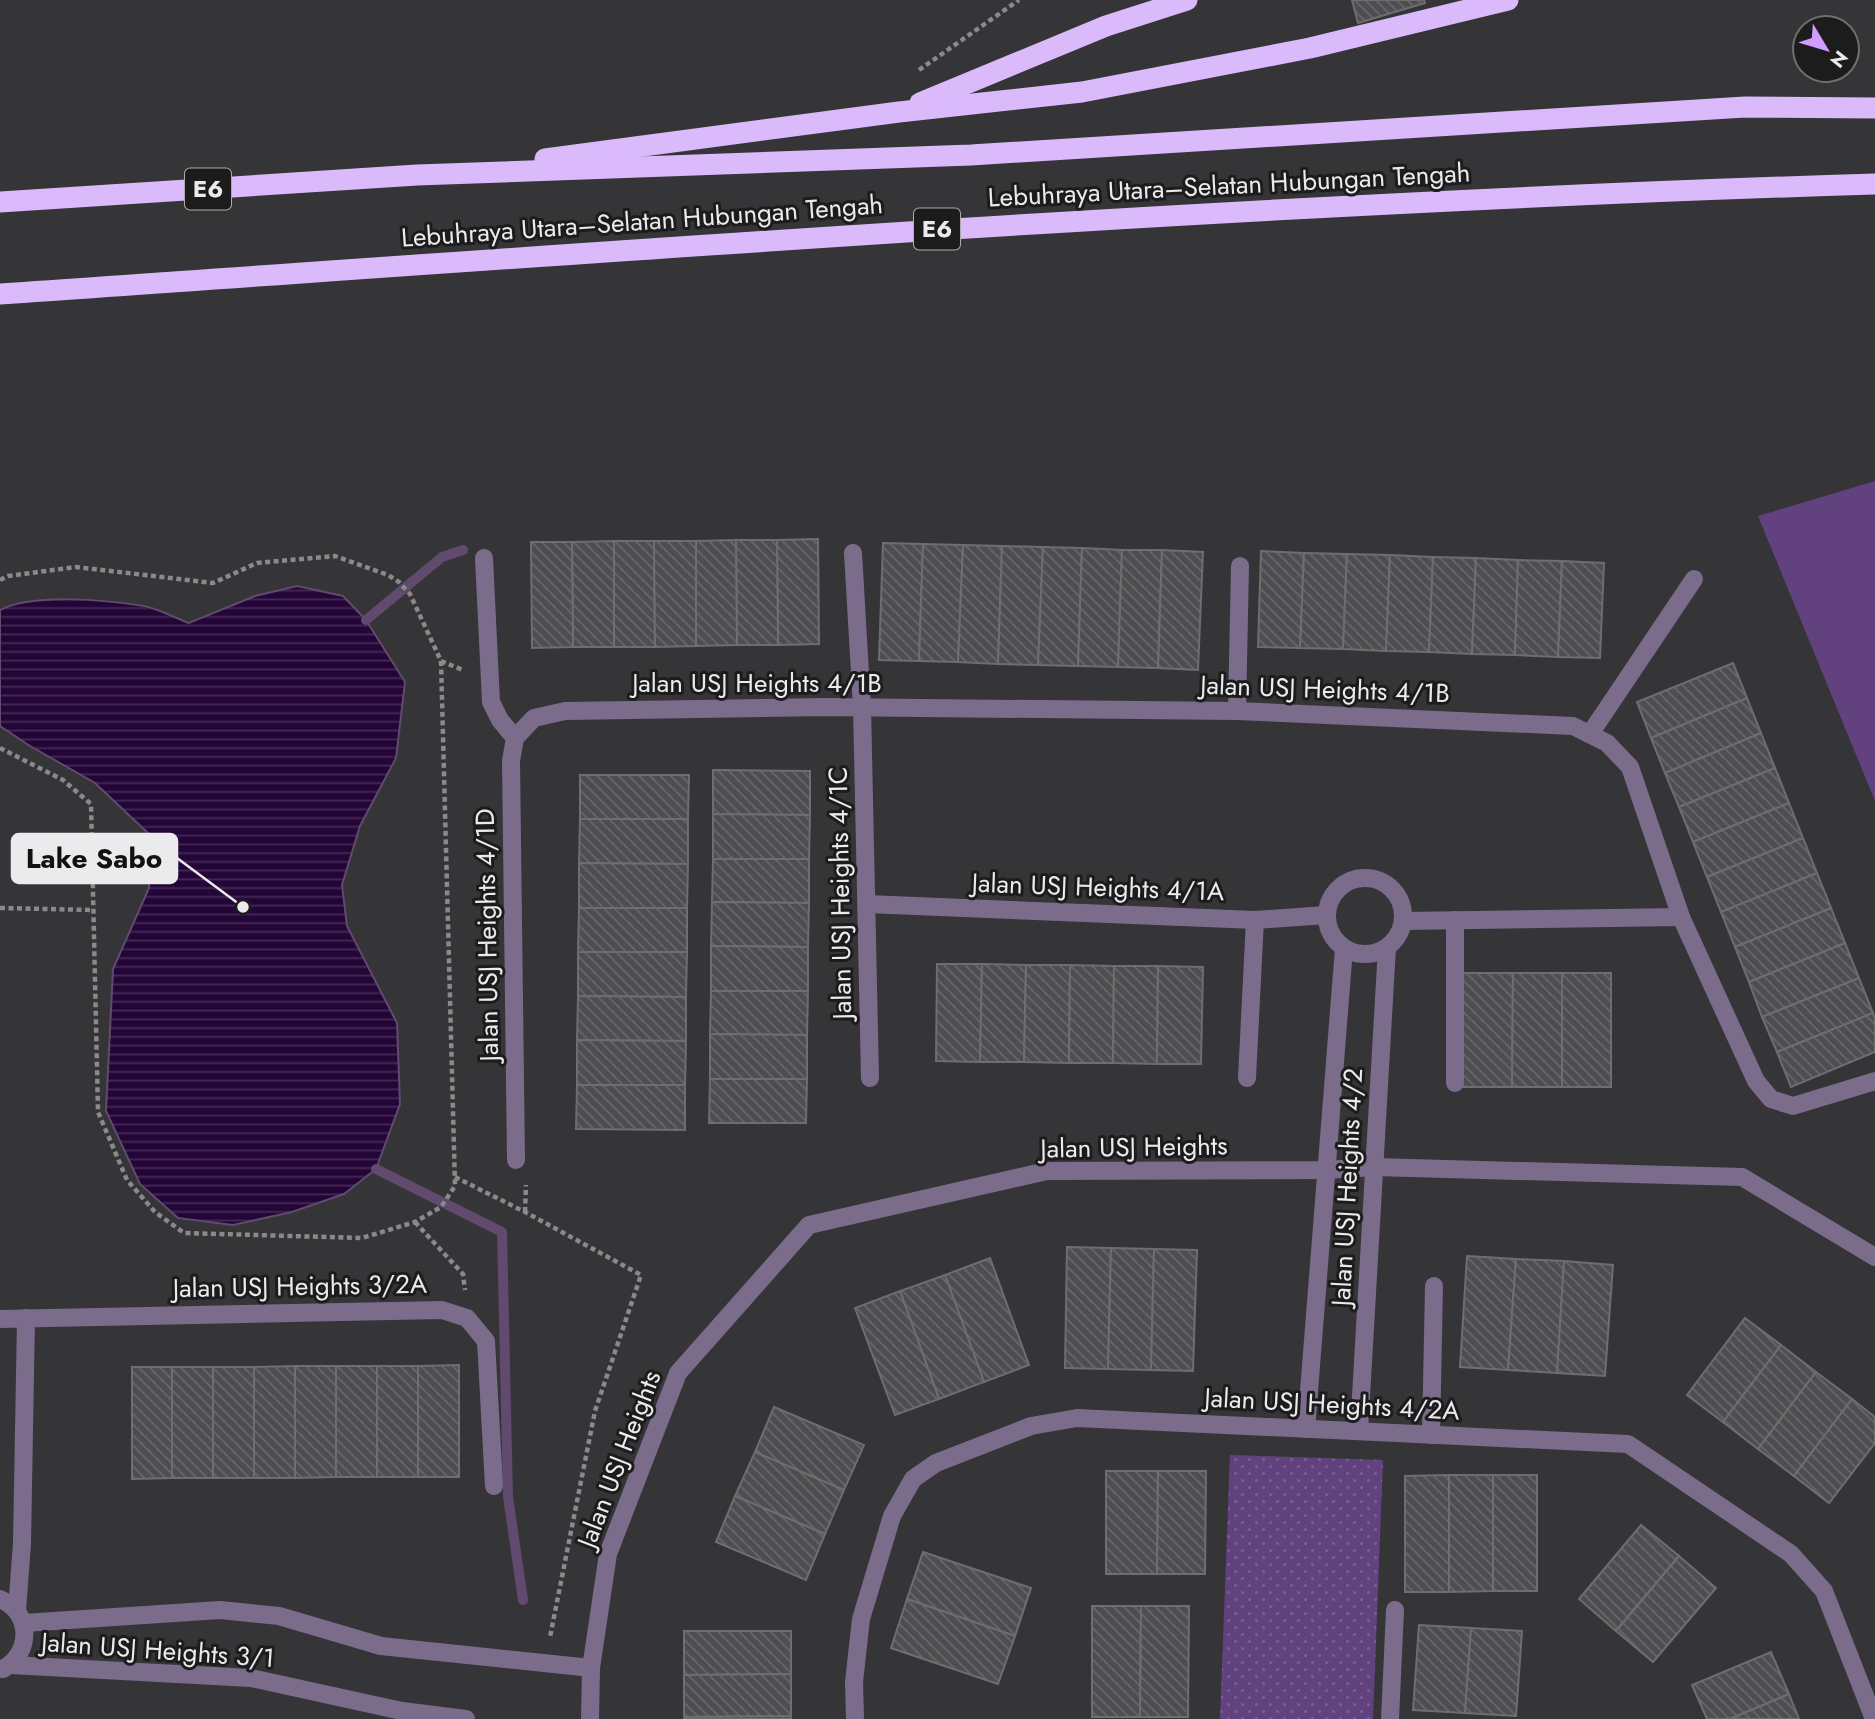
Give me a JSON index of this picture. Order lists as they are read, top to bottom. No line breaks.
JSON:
{"streets":{"highway":["Lebuhraya Utara–Selatan Hubungan Tengah","E6"],"street":["Jalan USJ Heights 4/1B","Jalan USJ Heights 4/1A","Jalan USJ Heights 4/1C","Jalan USJ Heights 4/1D","Jalan USJ Heights","Jalan USJ Heights 4/2","Jalan USJ Heights 3/2A","Jalan USJ Heights 4/2A","Jalan USJ Heights 3/1"]},"crossings":[["Jalan USJ Heights 4/1B","Jalan USJ Heights 4/1C"],["Jalan USJ Heights 4/1B","Jalan USJ Heights 4/1D"],["Jalan USJ Heights 4/1A","Jalan USJ Heights 4/1C"],["Jalan USJ Heights 4/1A","Jalan USJ Heights 4/2"],["Jalan USJ Heights","Jalan USJ Heights 4/2"],["Jalan USJ Heights","Jalan USJ Heights 3/1"],["Jalan USJ Heights 4/2","Jalan USJ Heights 4/2A"]],"places":["Lake Sabo"],"north":"bottom right"}
